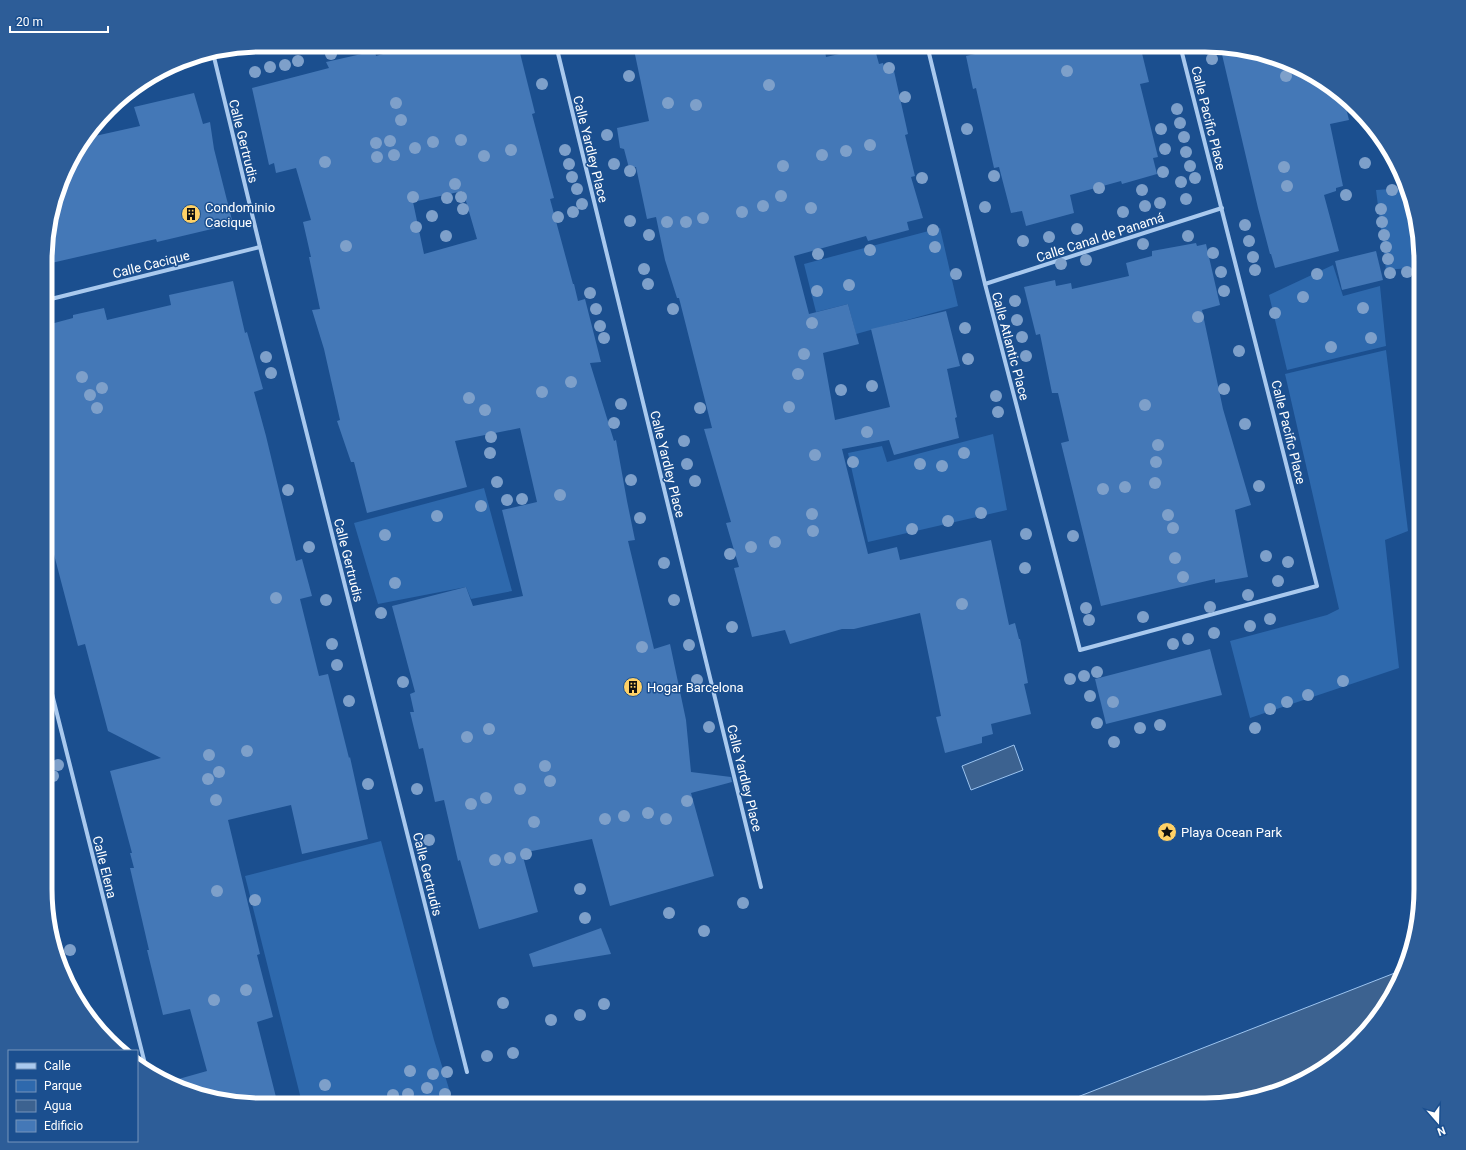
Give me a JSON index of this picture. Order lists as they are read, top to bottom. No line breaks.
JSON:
{"streets":{"street":["Calle Pacific Place","Calle Gertrudis","Calle Yardley Place","Calle Canal de Panamá","Calle Cacique","Calle Atlantic Place","Calle Elena"]},"crossings":[["Calle Pacific Place","Calle Canal de Panamá"],["Calle Pacific Place","Calle Atlantic Place"],["Calle Gertrudis","Calle Cacique"],["Calle Canal de Panamá","Calle Atlantic Place"]],"places":{"building":["Condominio Cacique","Hogar Barcelona"],"place":["Playa Ocean Park"]},"legend":["Calle","Parque","Agua","Edificio"],"scale_bar":"20 m","north":"bottom"}
